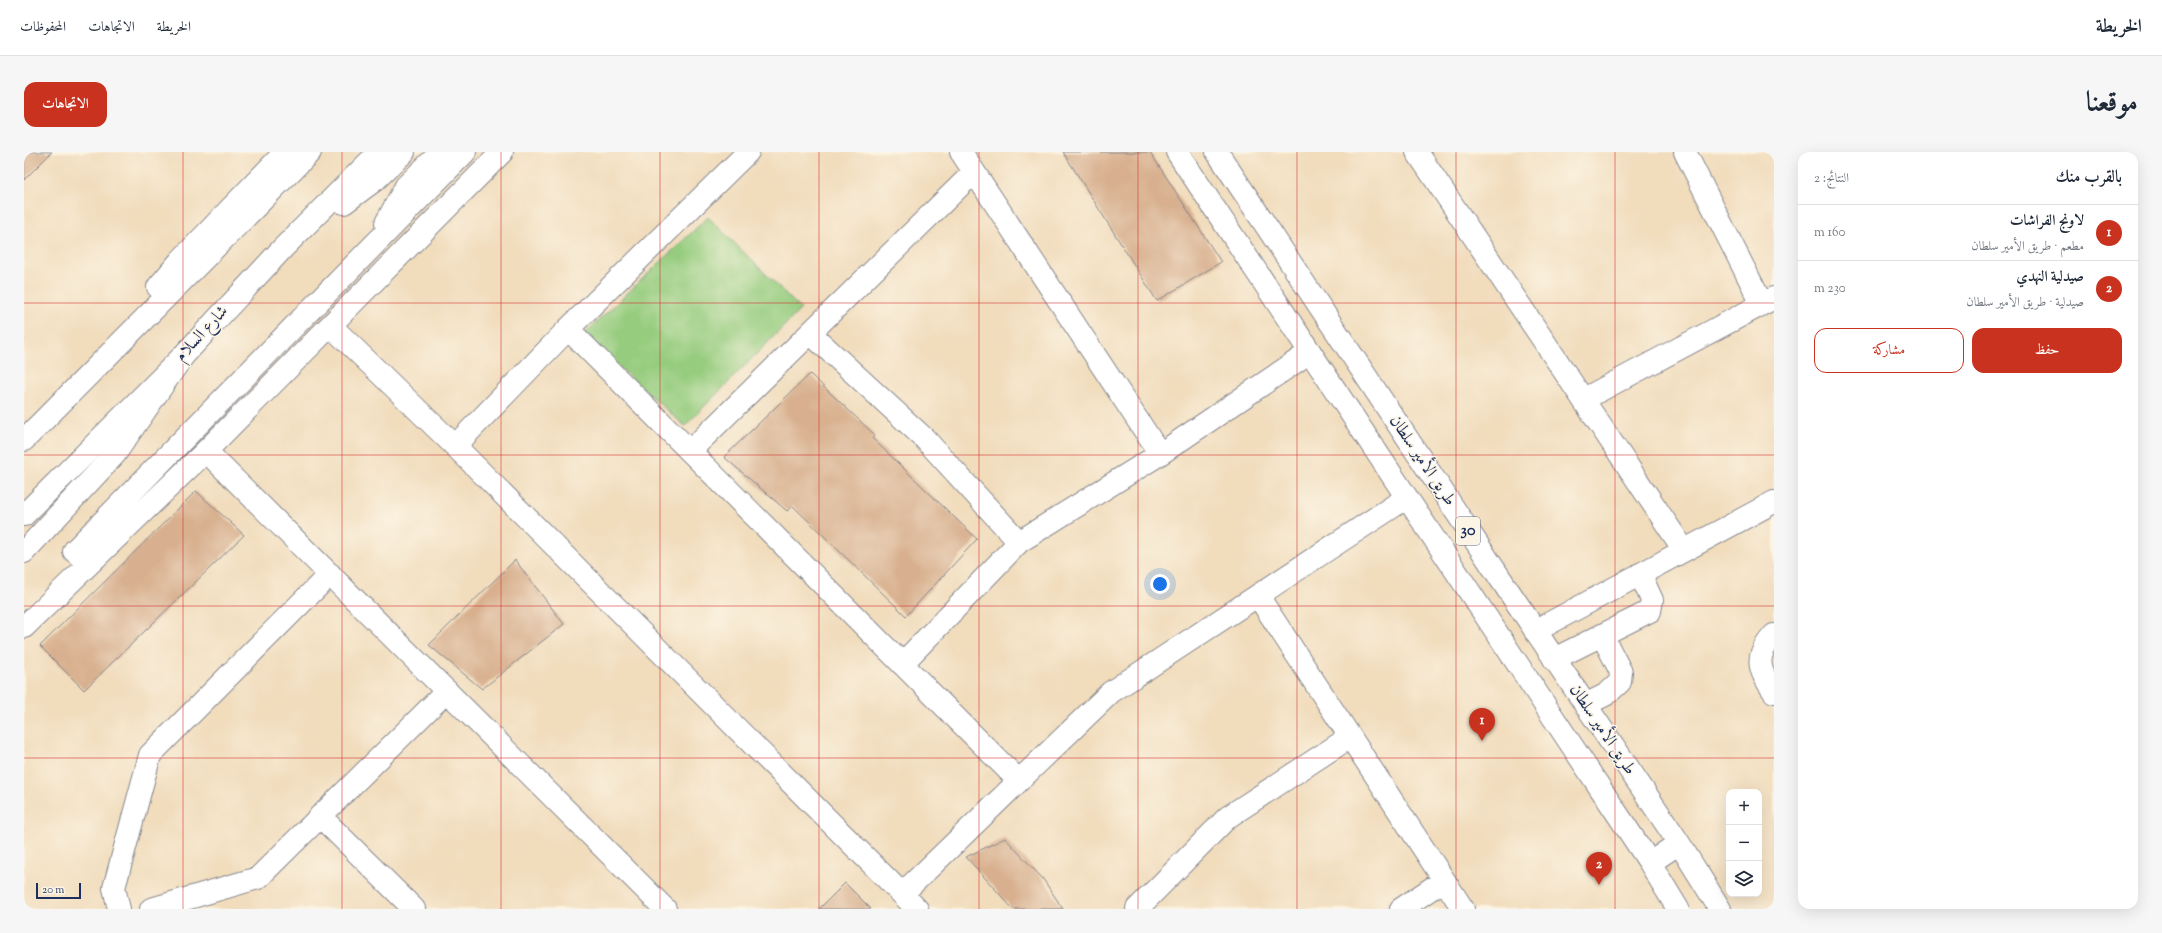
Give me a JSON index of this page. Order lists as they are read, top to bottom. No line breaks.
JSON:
{"streets":{"main road":["شارع السلام","طريق الأمير سلطان","30"]},"scale_bar":"20 m","page":{"header":"الخريطة","nav":["الخريطة","الاتجاهات","المحفوظات"],"title":"موقعنا","buttons":["الاتجاهات",["حفظ","مشاركة"]],"heading":["بالقرب منك","النتائج: 2"],"list":[{"mark":"1","name":"لاونج الفراشات","note":"مطعم · طريق الأمير سلطان","value":"160 m"},{"mark":"2","name":"صيدلية النهدي","note":"صيدلية · طريق الأمير سلطان","value":"230 m"}],"pins":["1","2"],"map_buttons":["+","−"],"scale":"20 m"}}
